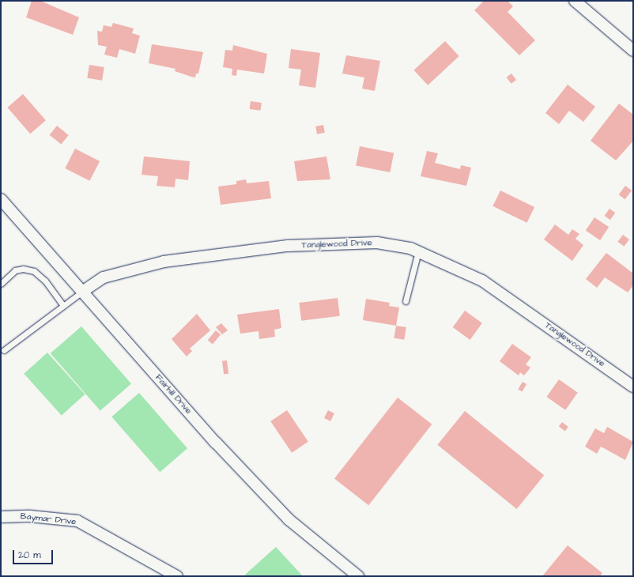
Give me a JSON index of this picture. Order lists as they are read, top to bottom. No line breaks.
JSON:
{"streets":{"street":["Tanglewood Drive","Fairhill Drive","Baymar Drive"]},"crossings":[["Tanglewood Drive","Fairhill Drive"]],"scale_bar":"20 m"}
